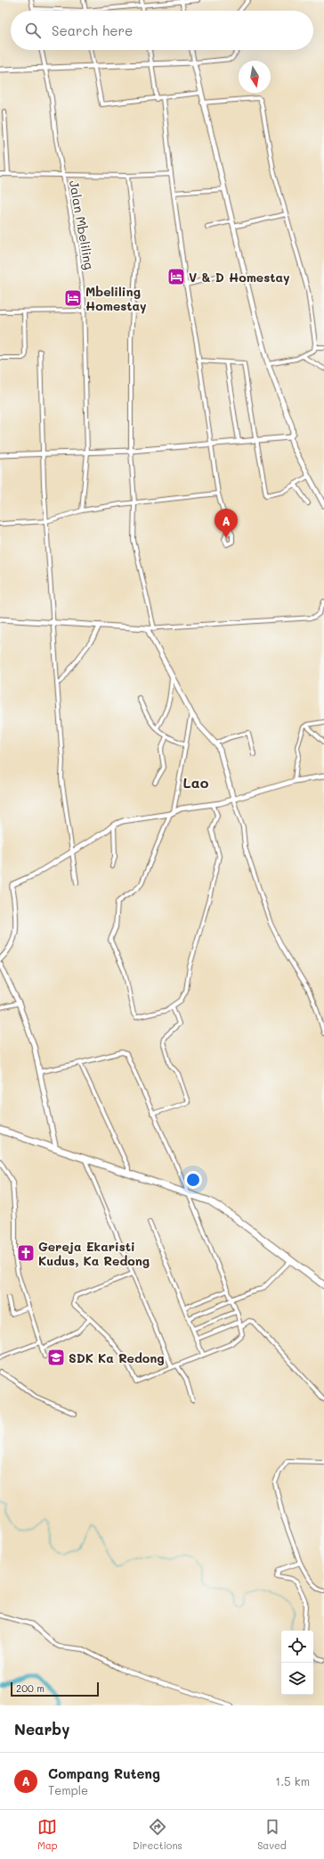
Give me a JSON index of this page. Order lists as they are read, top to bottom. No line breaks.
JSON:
{"streets":{"street":["Jalan Mbeliling"]},"districts":["Lao"],"places":{"hotel":["V & D Homestay","Mbeliling Homestay"],"church":["Gereja Ekaristi Kudus, Ka Redong"],"school or university":["SDK Ka Redong"]},"scale_bar":"200 m","north":"bottom","page":{"search":"Search here","pins":"A","scale":"200 m","heading":"Nearby","list":[{"mark":"A","name":"Compang Ruteng","note":"Temple","value":"1.5 km"}],"nav":["Map","Directions","Saved"]}}
